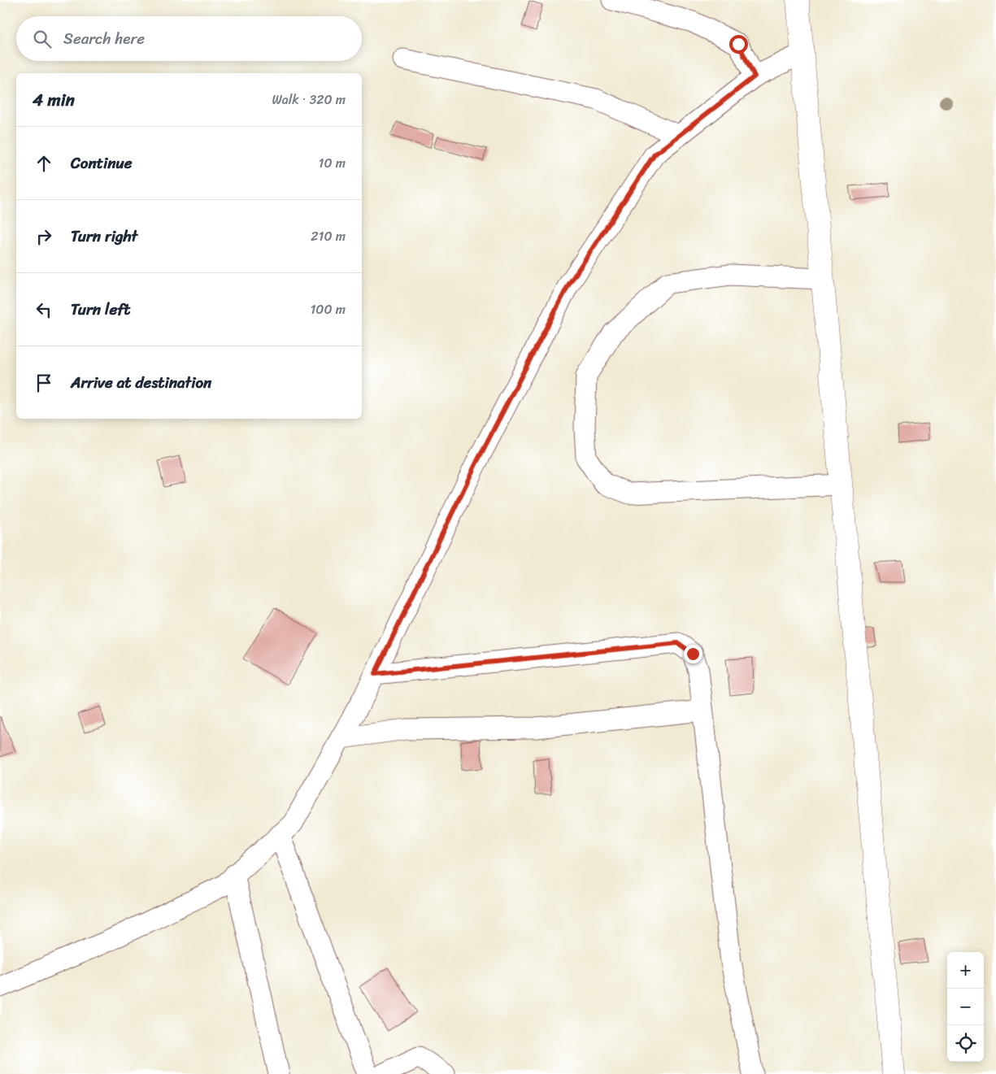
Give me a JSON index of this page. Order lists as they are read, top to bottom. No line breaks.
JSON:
{"page":{"search":"Search here","heading":["4 min","Walk · 320 m"],"list":[["Continue","10 m"],["Turn right","210 m"],["Turn left","100 m"],"Arrive at destination"],"map_buttons":["+","−"]}}
